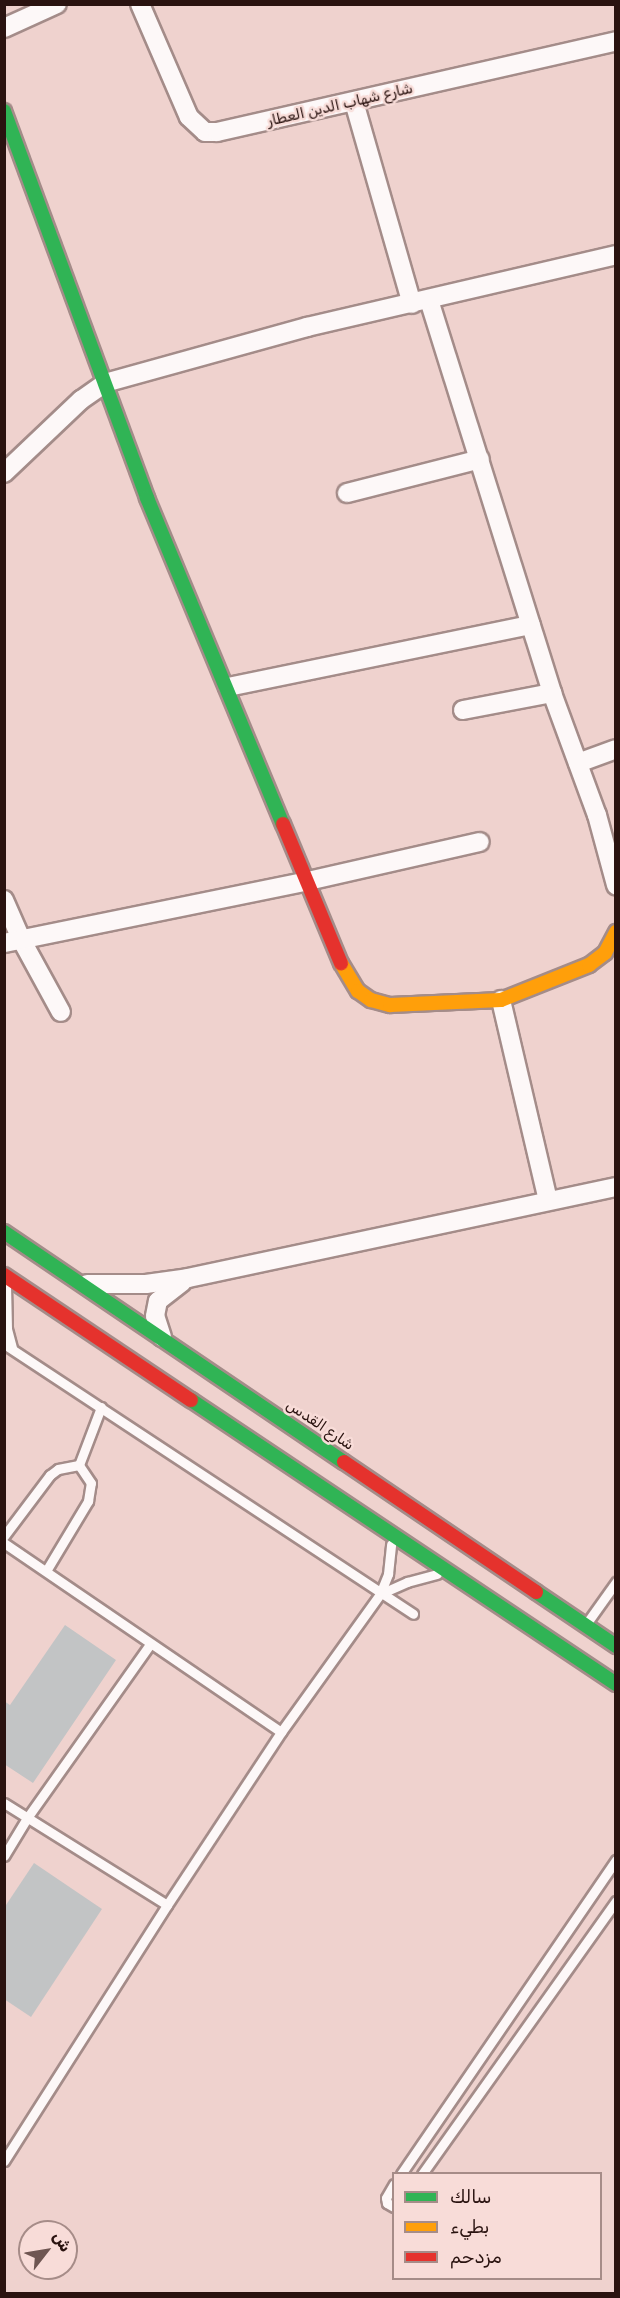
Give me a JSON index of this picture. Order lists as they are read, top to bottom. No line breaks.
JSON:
{"streets":{"main road":["شارع القدس"],"street":["شارع شهاب الدين العطار"]},"legend":["سالك","بطيء","مزدحم"],"north":"top right"}
